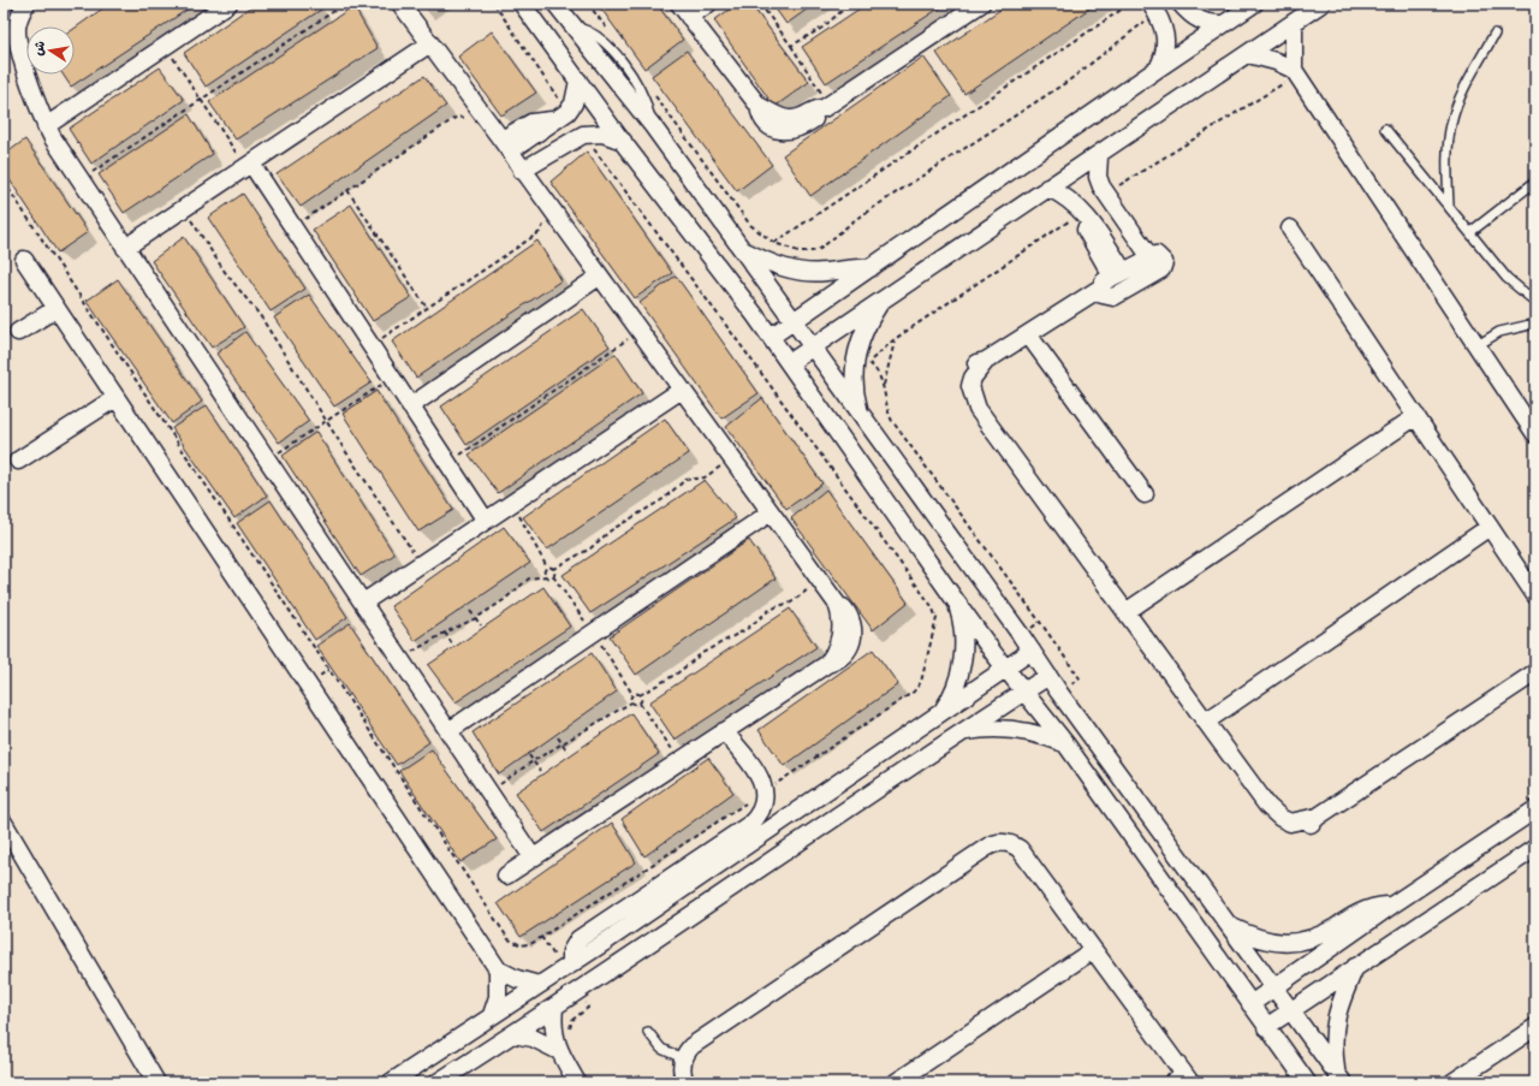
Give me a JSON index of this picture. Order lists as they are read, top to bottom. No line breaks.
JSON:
{"north":"left"}
